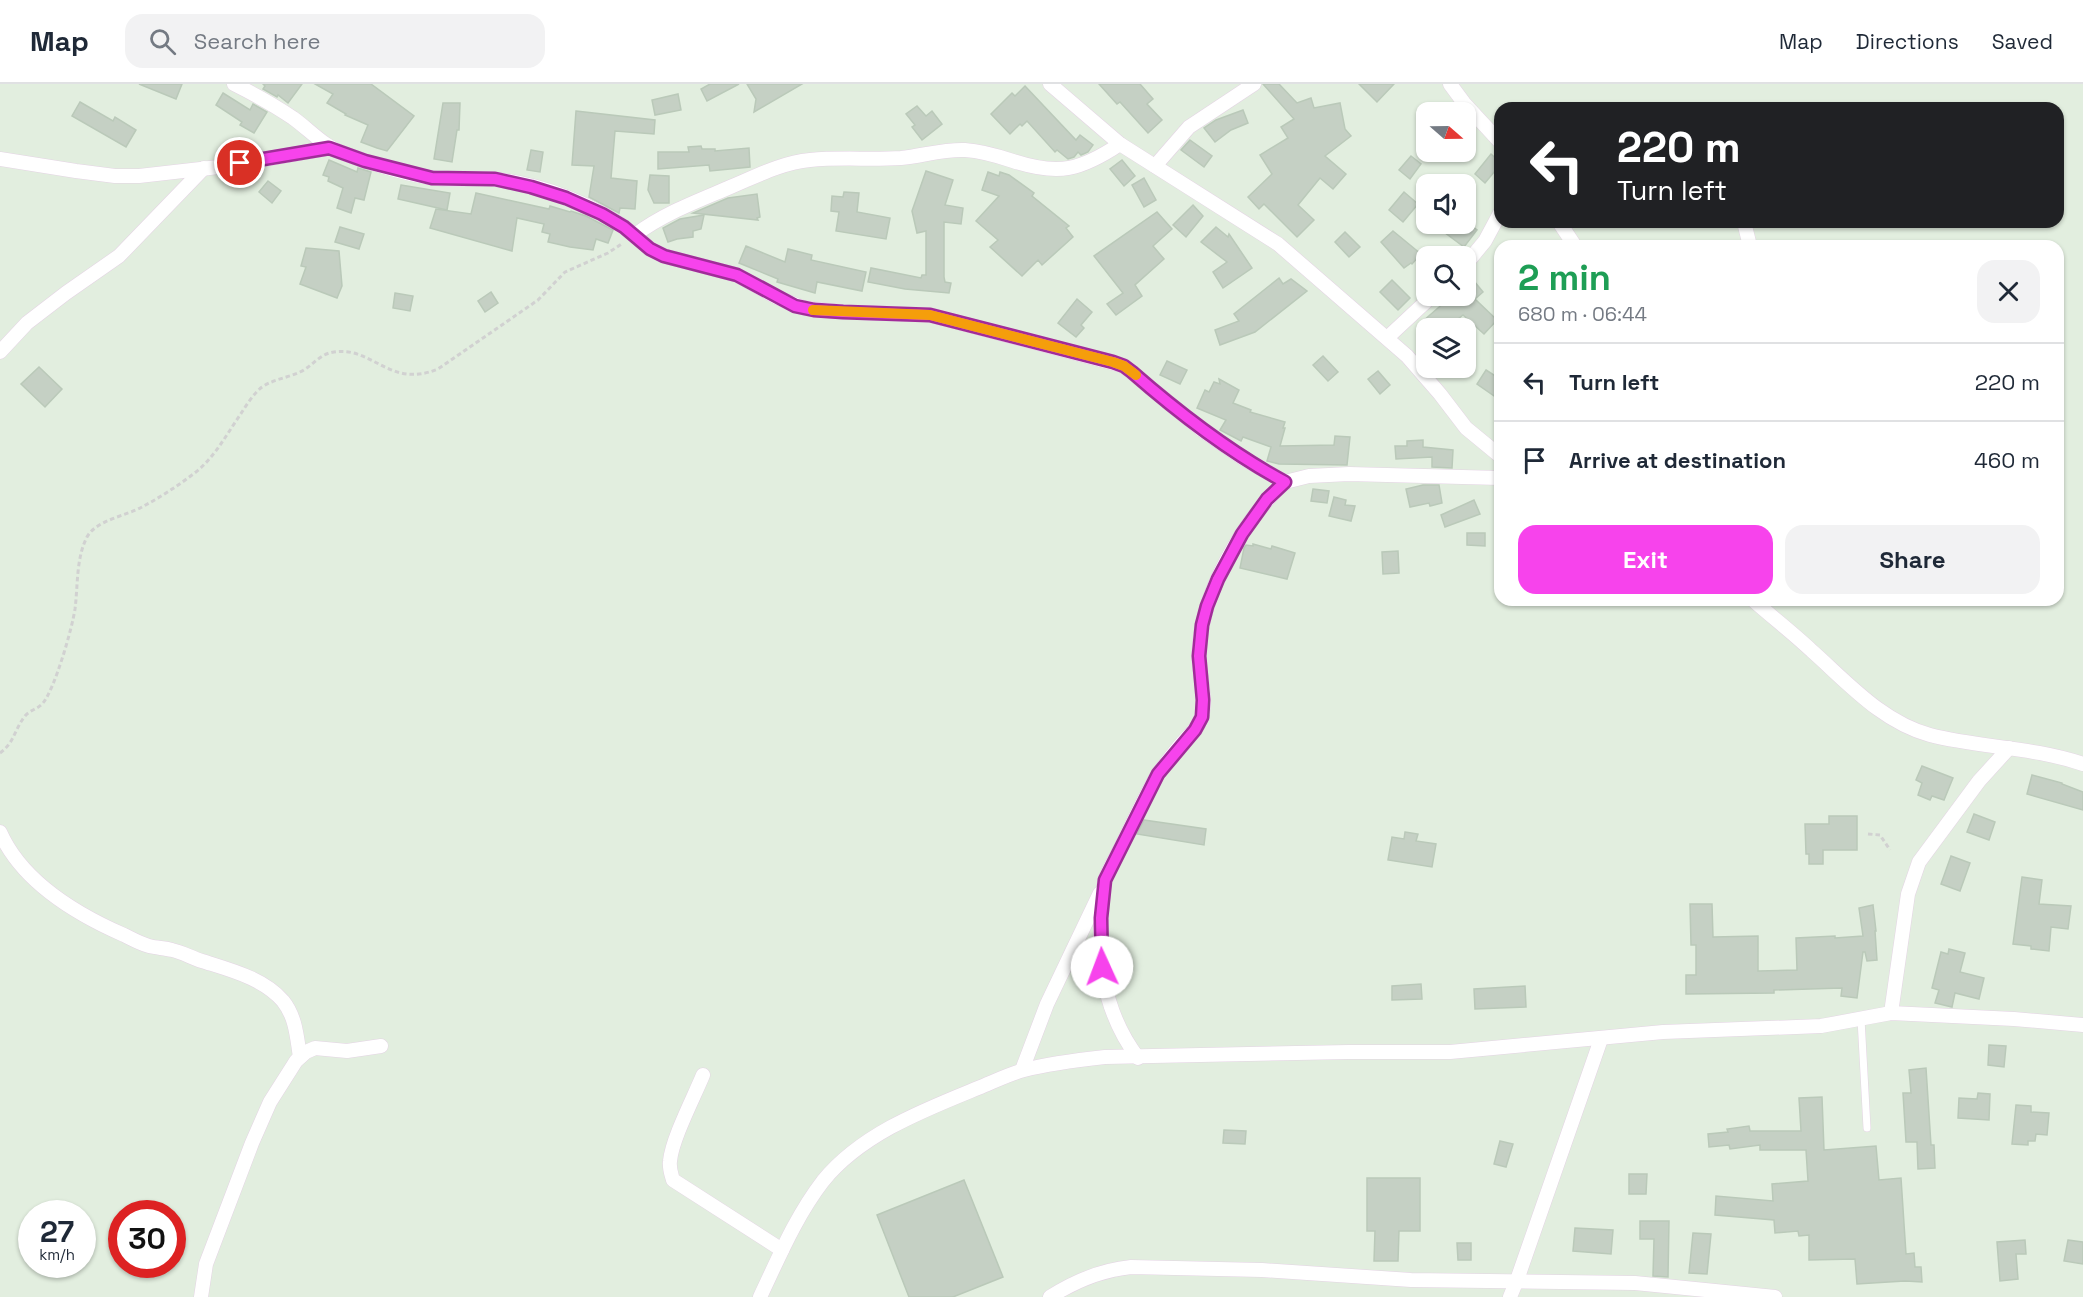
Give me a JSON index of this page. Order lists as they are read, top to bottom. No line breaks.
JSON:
{"north":"right","page":{"header":"Map","search":"Search here","nav":["Map","Directions","Saved"],"turn":["220 m","Turn left"],"heading":["2 min","680 m · 06:44"],"list":[{"name":"Turn left","value":"220 m"},{"name":"Arrive at destination","value":"460 m"}],"buttons":["Exit","Share"],"speed":"27 km/h","limit":"30"}}
